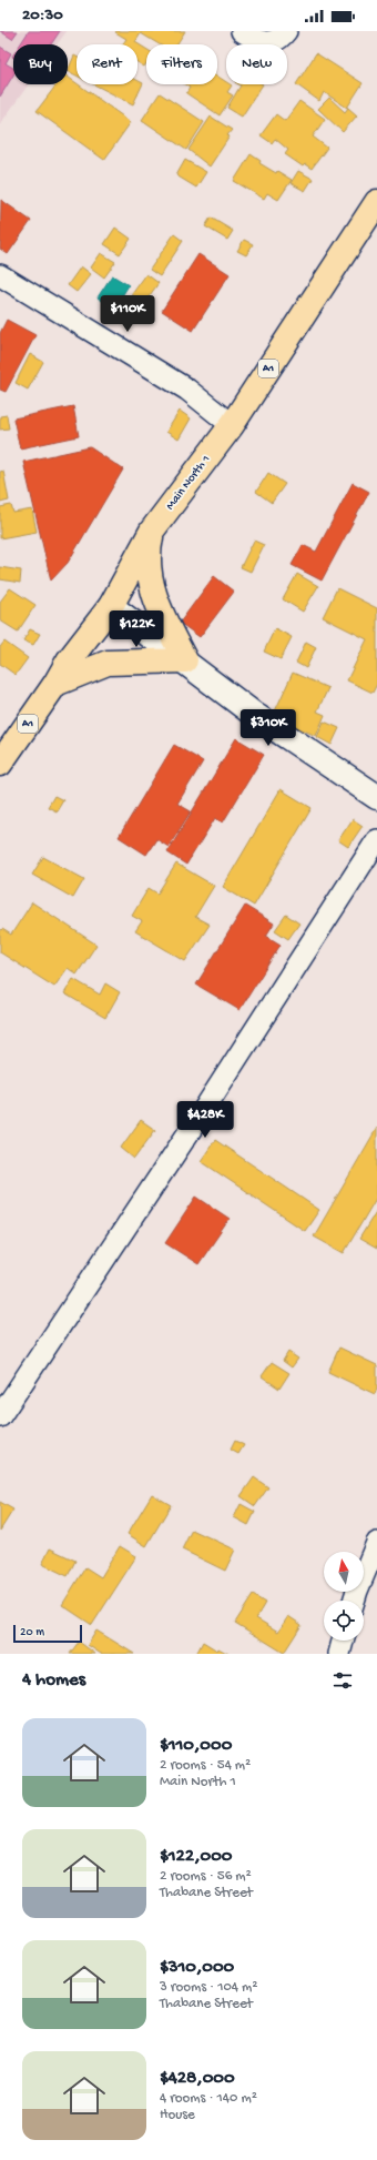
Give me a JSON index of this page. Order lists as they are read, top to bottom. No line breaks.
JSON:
{"streets":{"main road":["A1","Main North 1"]},"scale_bar":"20 m","north":"top","page":{"status":"20:30","chip":["Buy","Rent","Filters","New"],"price":["$110K","$122K","$310K","$428K"],"scale":"20 m","heading":"4 homes","list":[{"name":"$110,000","note":"2 rooms · 54 m² · Main North 1"},{"name":"$122,000","note":"2 rooms · 56 m² · Thabane Street"},{"name":"$310,000","note":"3 rooms · 104 m² · Thabane Street"},{"name":"$428,000","note":"4 rooms · 140 m² · House"}]}}
